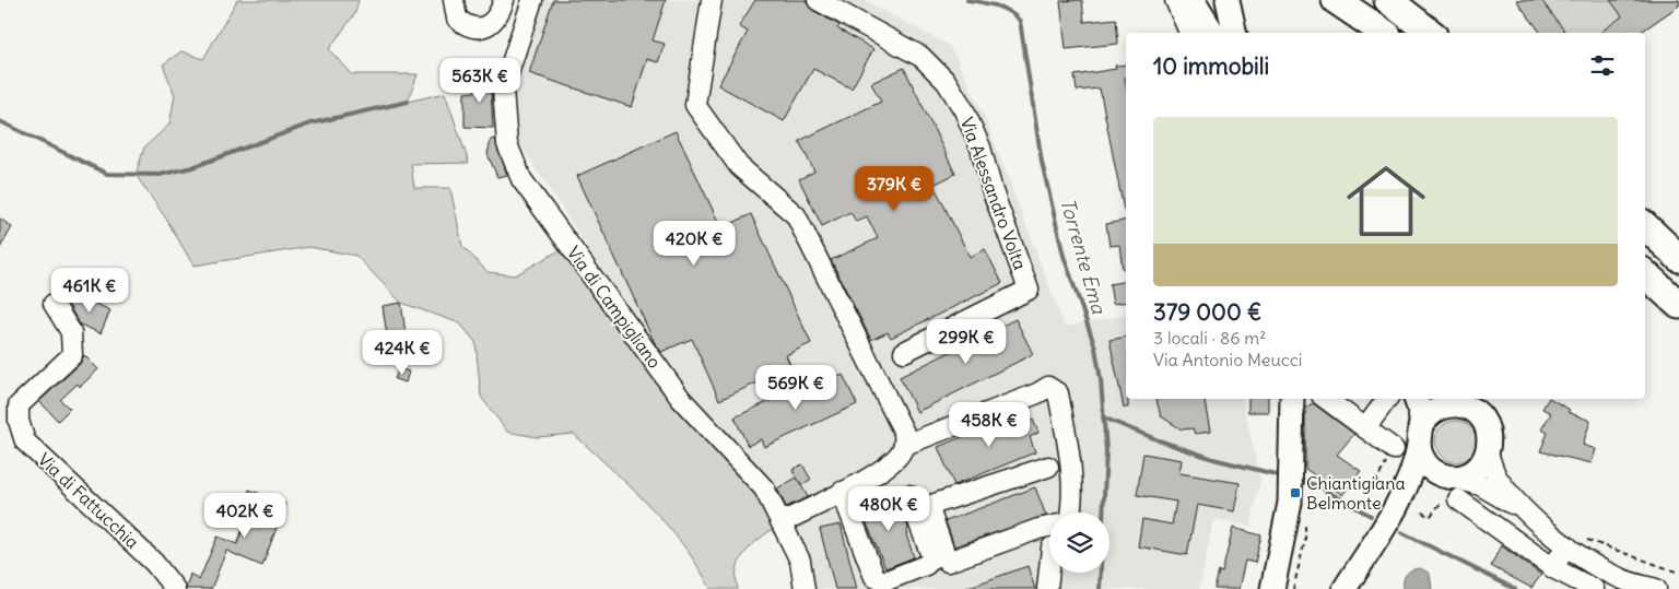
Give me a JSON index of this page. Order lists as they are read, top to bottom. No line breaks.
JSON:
{"streets":{"street":["Via Alessandro Volta","Via di Campigliano","Via di Fattucchia"]},"water":["Torrente Ema"],"places":{"transit":["Chiantigiana Belmonte"]},"page":{"heading":"10 immobili","price":["563K €","379K €","420K €","461K €","299K €","424K €","569K €","458K €","480K €","402K €"],"list":[{"name":"379 000 €","note":"3 locali · 86 m² · Via Antonio Meucci"}]}}
